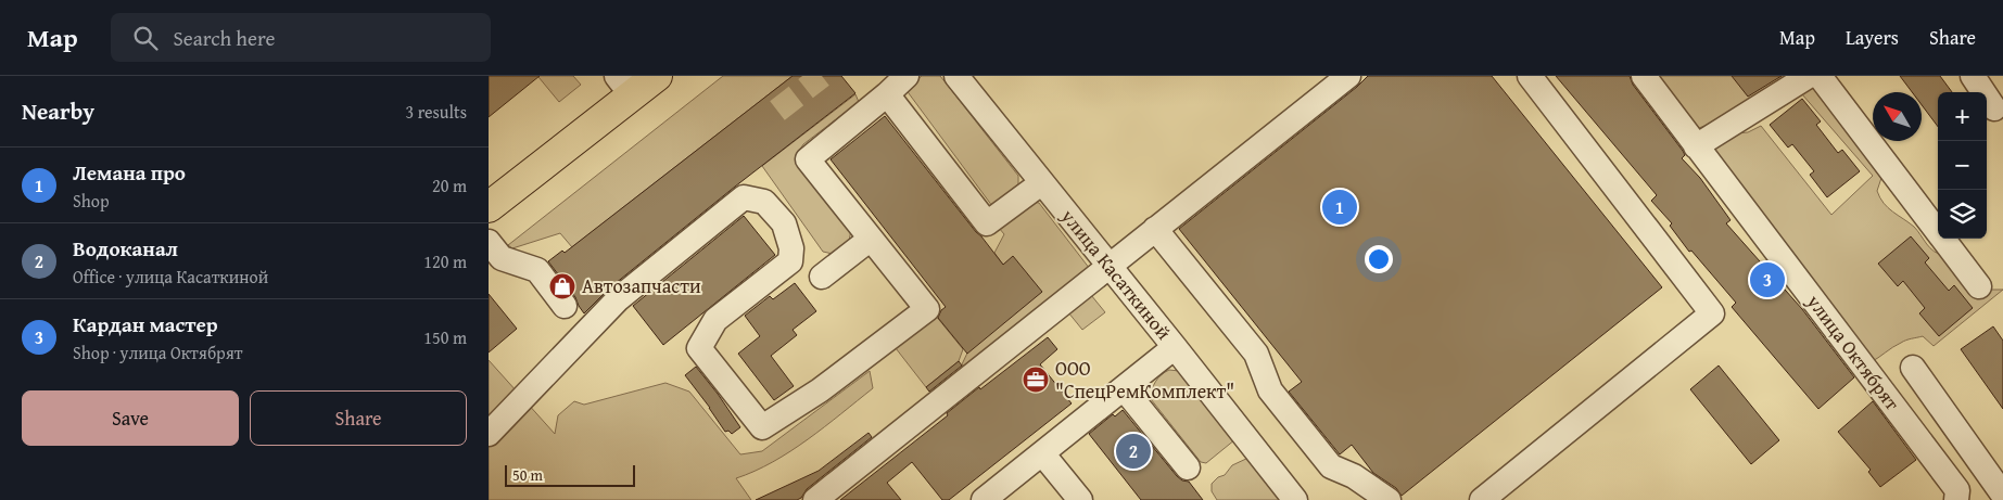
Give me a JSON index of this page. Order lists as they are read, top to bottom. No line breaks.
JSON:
{"streets":{"street":["улица Касаткиной","улица Октябрят"]},"places":{"shop":["Автозапчасти"],"office":["ООО \"СпецРемКомплект\""]},"scale_bar":"50 m","north":"top left","page":{"header":"Map","search":"Search here","nav":["Map","Layers","Share"],"heading":["Nearby","3 results"],"map_buttons":["+","−"],"list":[{"mark":"1","name":"Лемана про","note":"Shop","value":"20 m"},{"mark":"2","name":"Водоканал","note":"Office · улица Касаткиной","value":"120 m"},{"mark":"3","name":"Кардан мастер","note":"Shop · улица Октябрят","value":"150 m"}],"pins":["1","3","2"],"buttons":["Save","Share"],"scale":"50 m"}}
